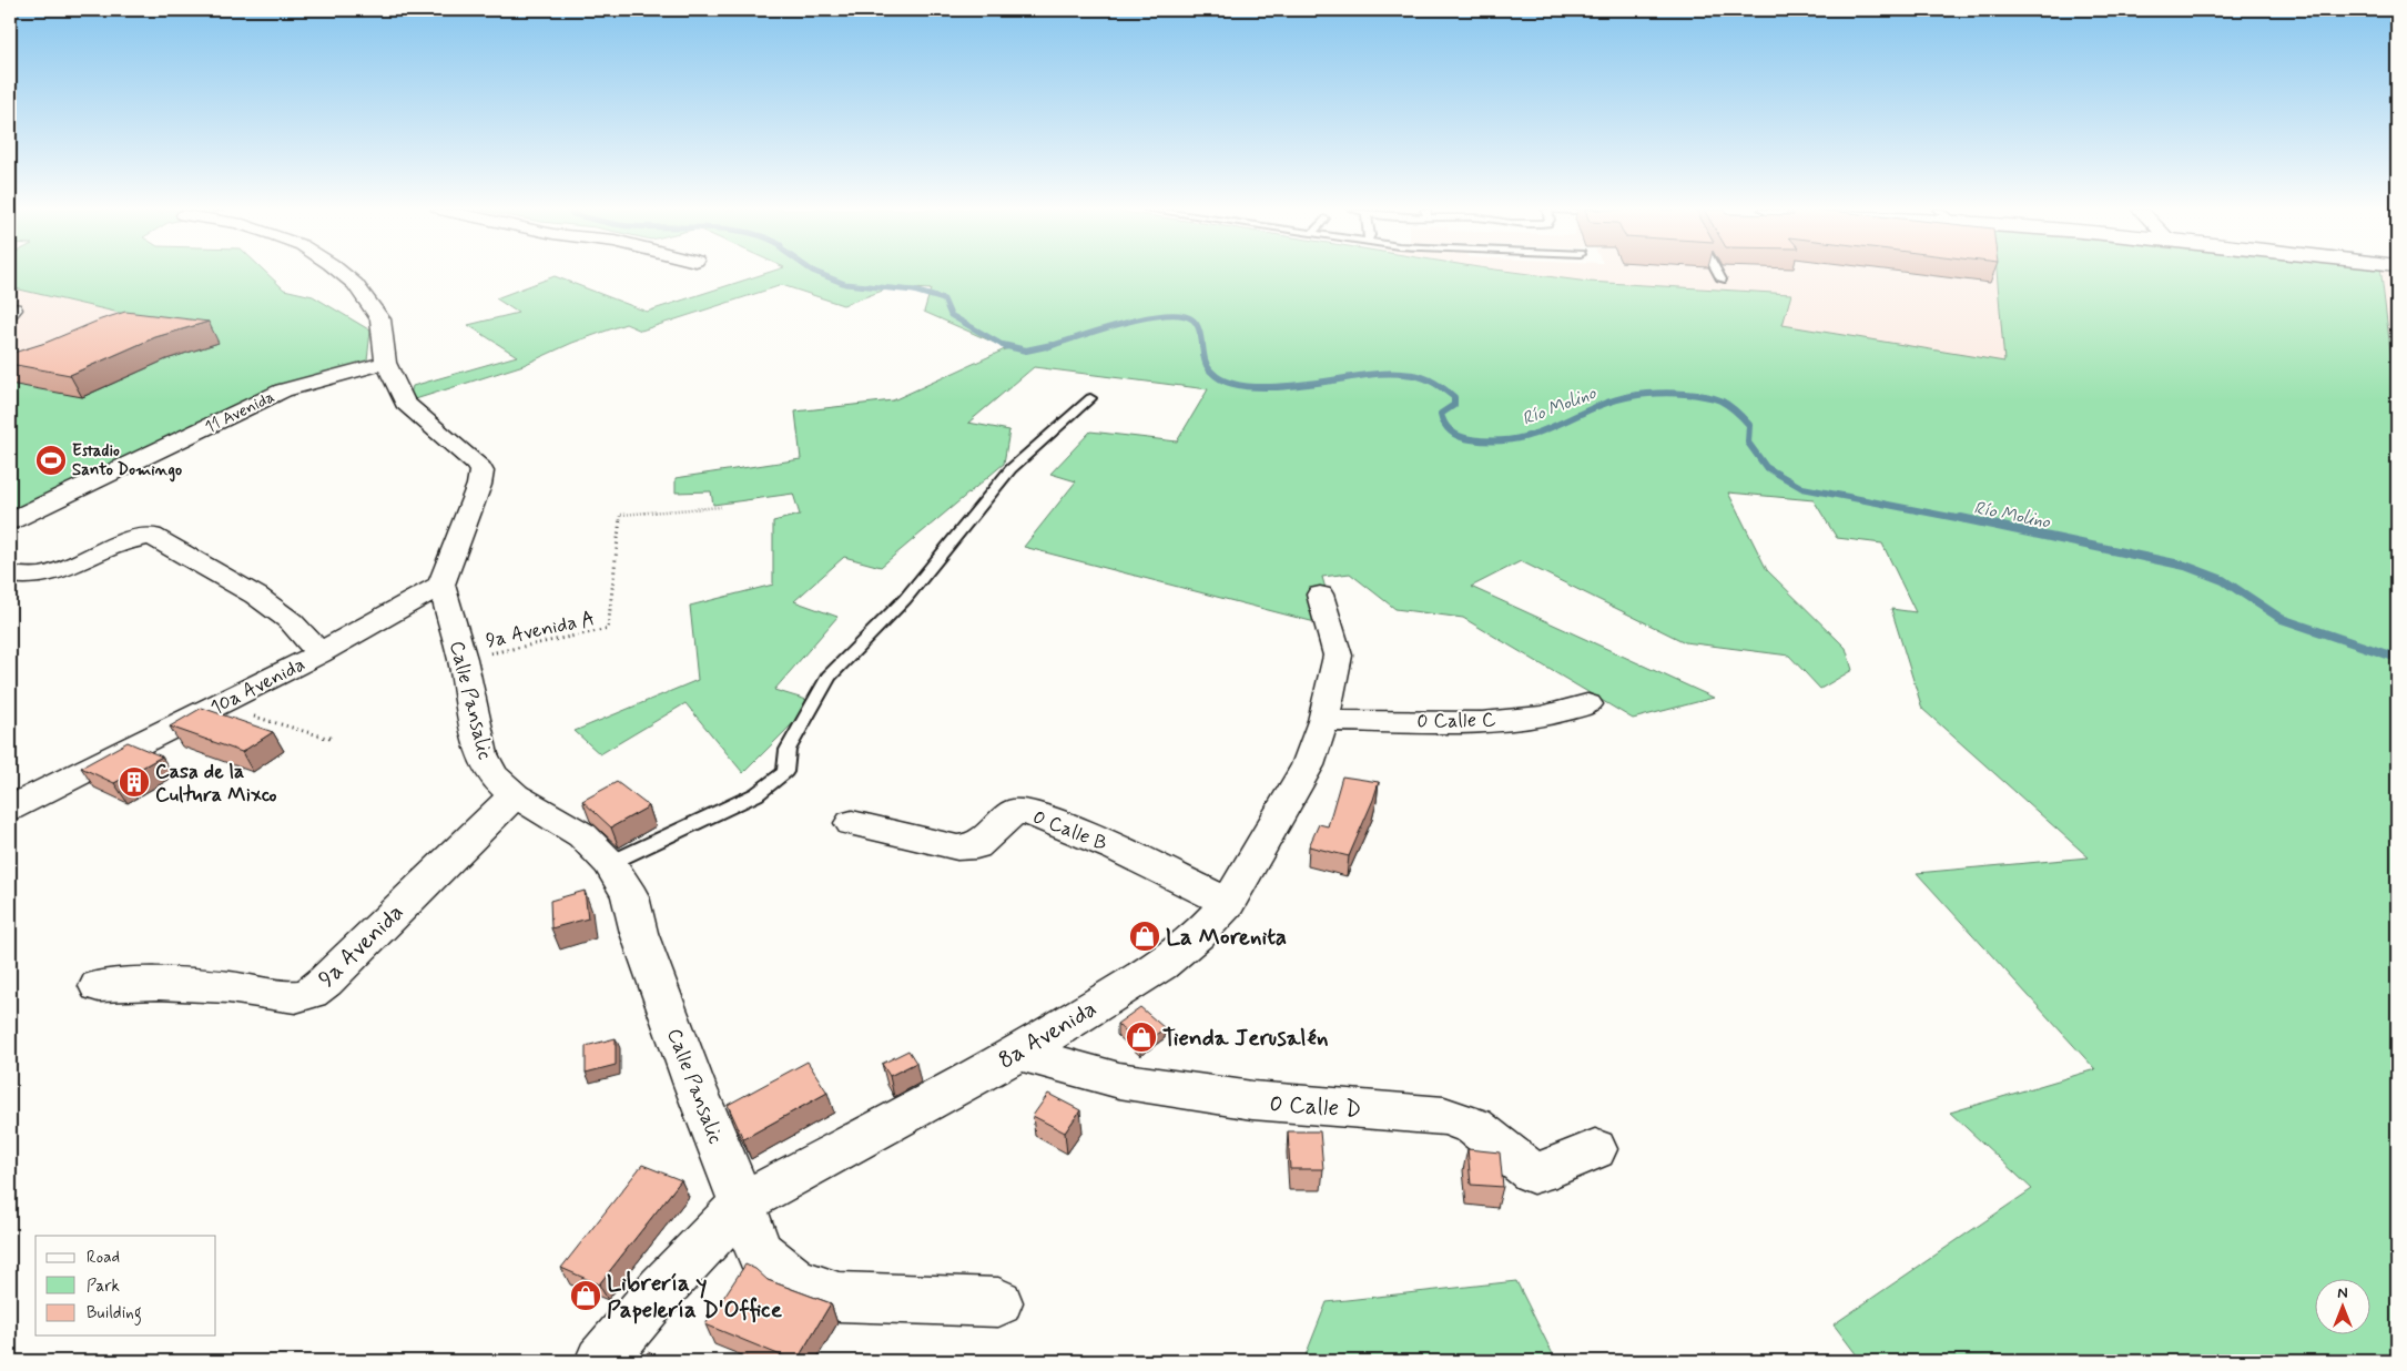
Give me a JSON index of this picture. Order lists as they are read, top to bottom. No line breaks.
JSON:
{"streets":{"street":["11 Avenida","10a Avenida","Calle Pansalic","0 Calle C","0 Calle B","9a Avenida","8a Avenida","0 Calle D"],"path":["9a Avenida A"]},"crossings":[["9a Avenida A","Calle Pansalic"],["10a Avenida","Calle Pansalic"],["Calle Pansalic","9a Avenida"],["Calle Pansalic","8a Avenida"],["0 Calle C","8a Avenida"],["0 Calle B","8a Avenida"],["8a Avenida","0 Calle D"]],"water":["Río Molino"],"places":{"sports":["Estadio Santo Domingo"],"building":["Casa de la Cultura Mixco"],"shop":["La Morenita","Tienda Jerusalén","Librería y Papelería D'Office"]},"legend":["Road","Park","Building"],"north":"top"}
